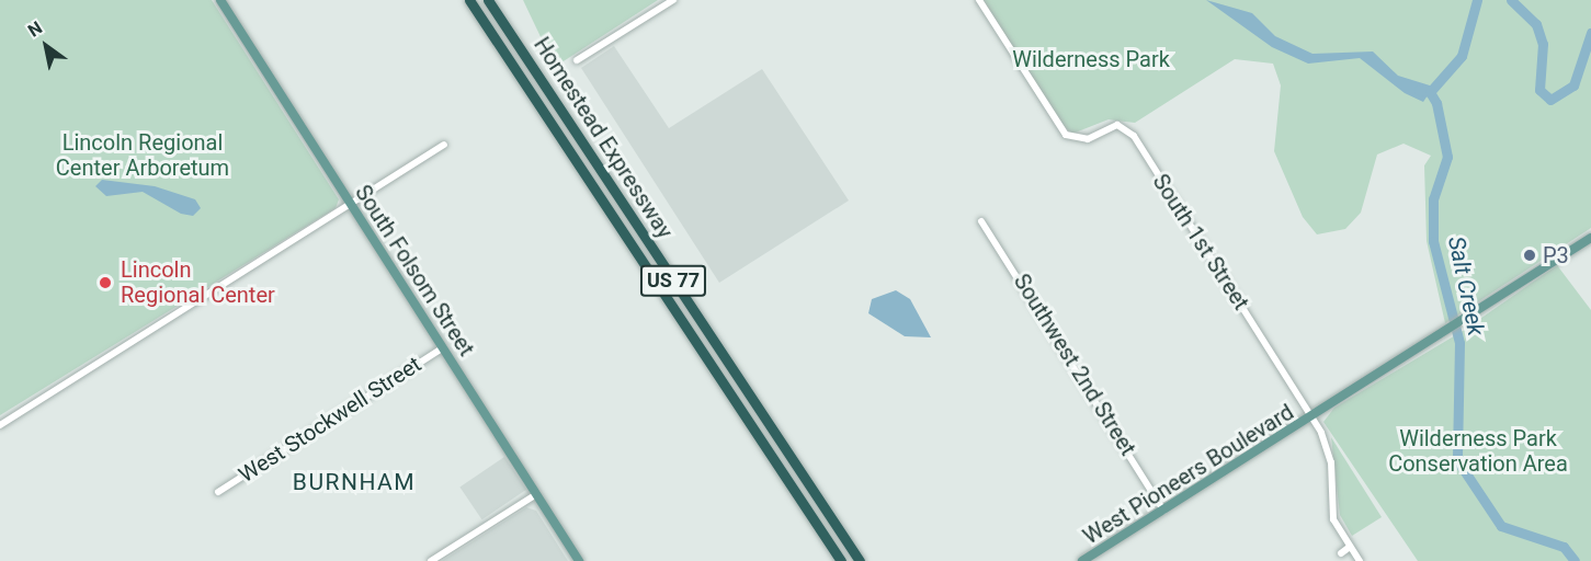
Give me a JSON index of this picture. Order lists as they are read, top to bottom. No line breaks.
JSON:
{"streets":{"highway":["Homestead Expressway","US 77"],"main road":["South Folsom Street","West Pioneers Boulevard"],"street":["South 1st Street","Southwest 2nd Street","West Stockwell Street"]},"crossings":[["South 1st Street","West Pioneers Boulevard"],["South Folsom Street","West Stockwell Street"],["Southwest 2nd Street","West Pioneers Boulevard"]],"districts":["BURNHAM"],"water":["Salt Creek"],"parks":["Wilderness Park","Lincoln Regional Center Arboretum","Wilderness Park Conservation Area"],"places":["P3","Lincoln Regional Center"],"north":"top left"}
